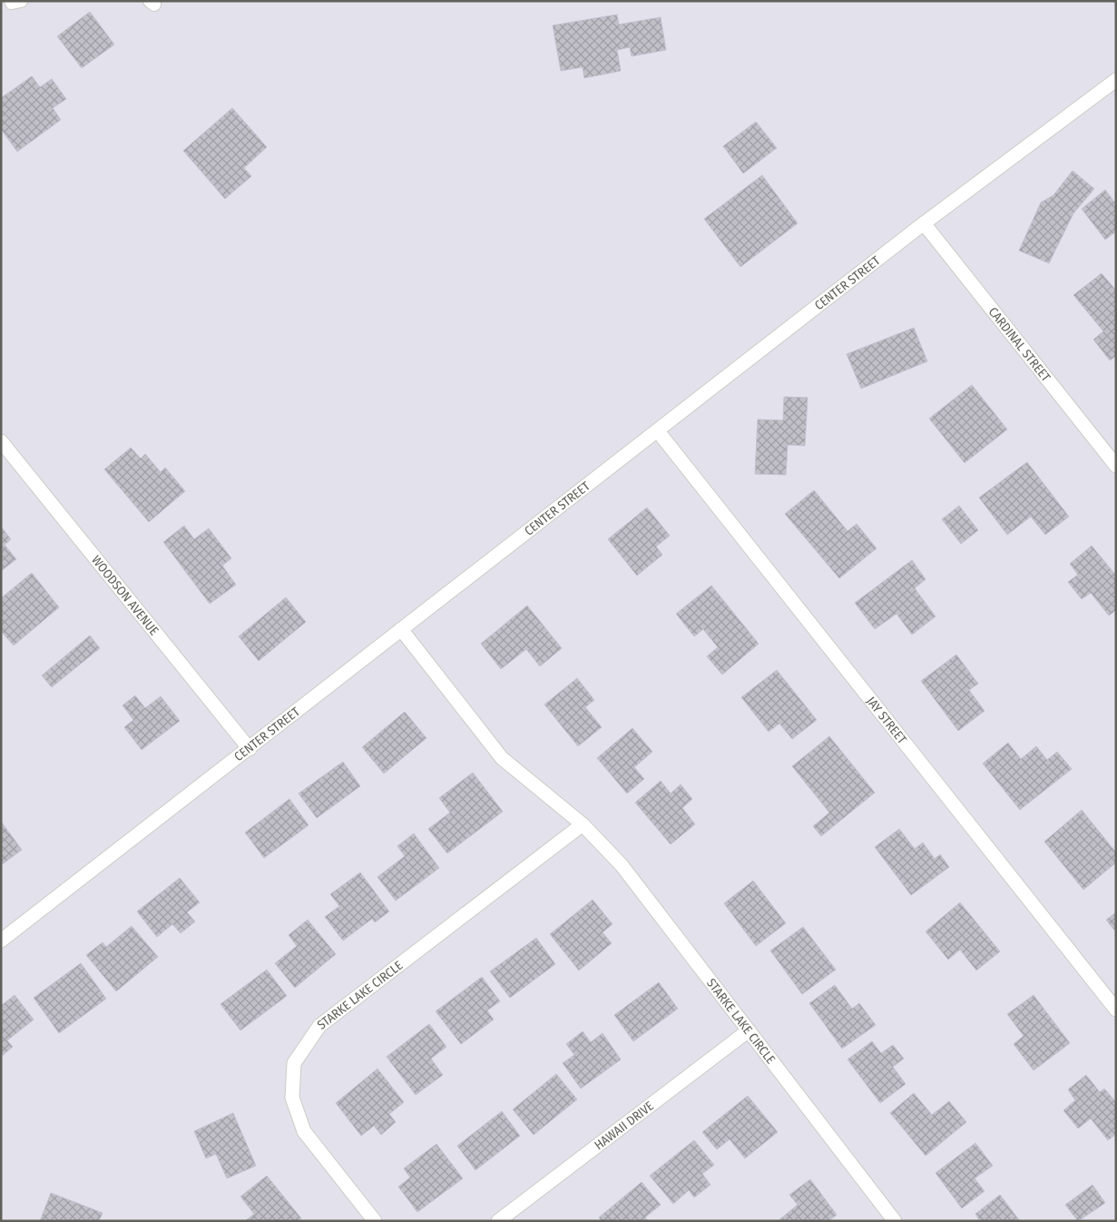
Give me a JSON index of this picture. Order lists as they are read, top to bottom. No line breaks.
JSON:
{"streets":{"street":["CENTER STREET","CARDINAL STREET","WOODSON AVENUE","JAY STREET","STARKE LAKE CIRCLE","HAWAII DRIVE"]},"crossings":[["CENTER STREET","CARDINAL STREET"],["CENTER STREET","WOODSON AVENUE"],["CENTER STREET","JAY STREET"],["CENTER STREET","STARKE LAKE CIRCLE"],["STARKE LAKE CIRCLE","HAWAII DRIVE"]]}
